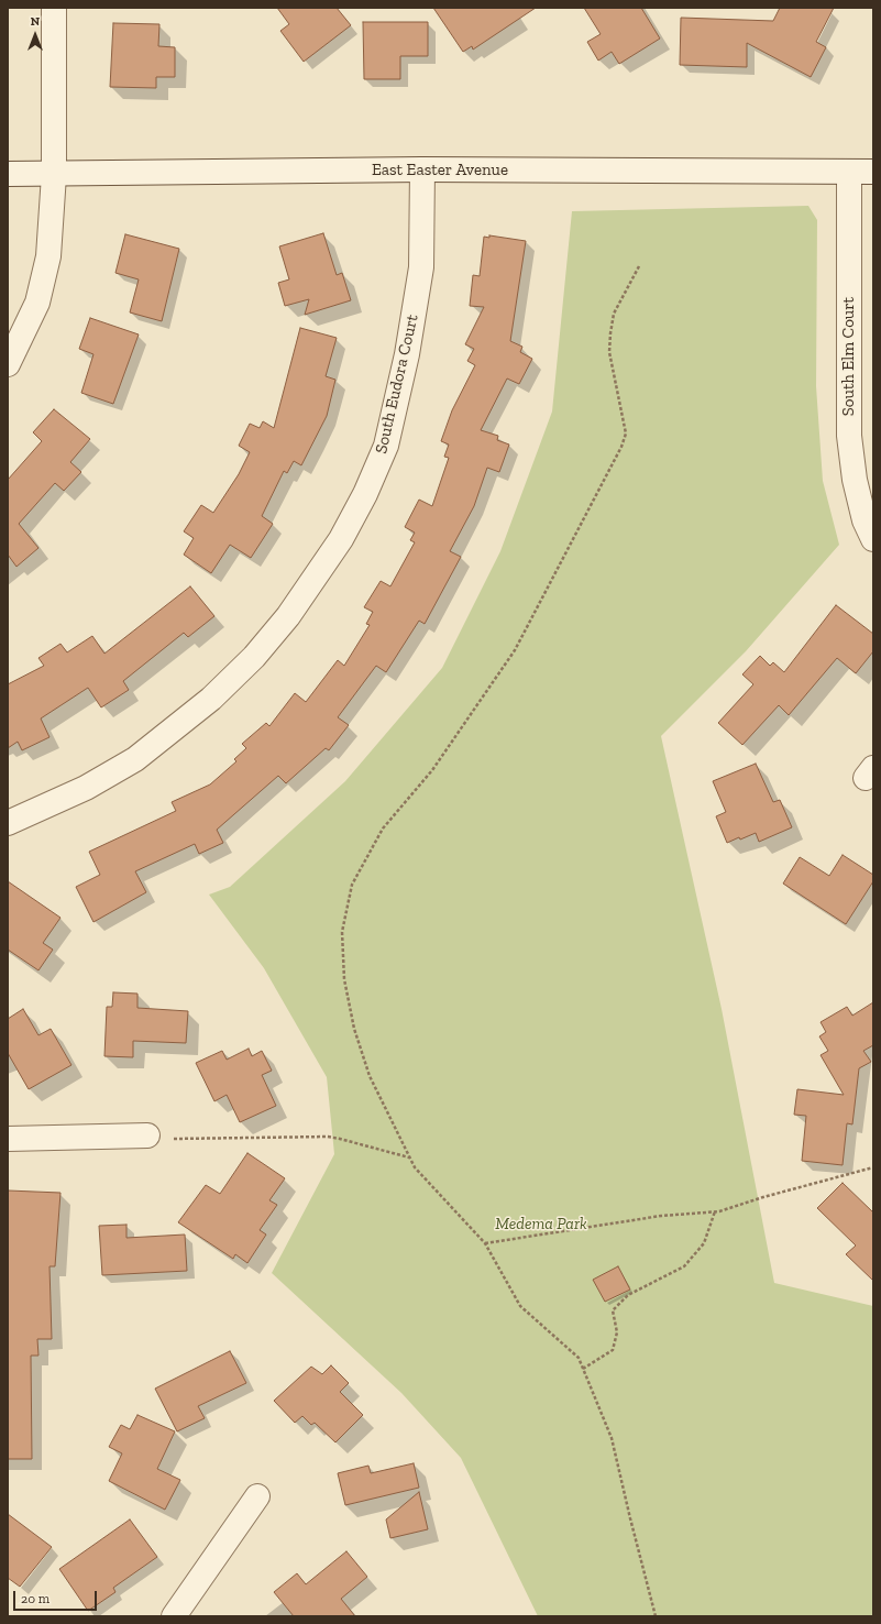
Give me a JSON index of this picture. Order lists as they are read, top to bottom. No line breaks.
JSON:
{"streets":{"street":["East Easter Avenue","South Elm Court","South Eudora Court"]},"crossings":[["East Easter Avenue","South Elm Court"],["East Easter Avenue","South Eudora Court"]],"parks":["Medema Park"],"scale_bar":"20 m","north":"top"}
